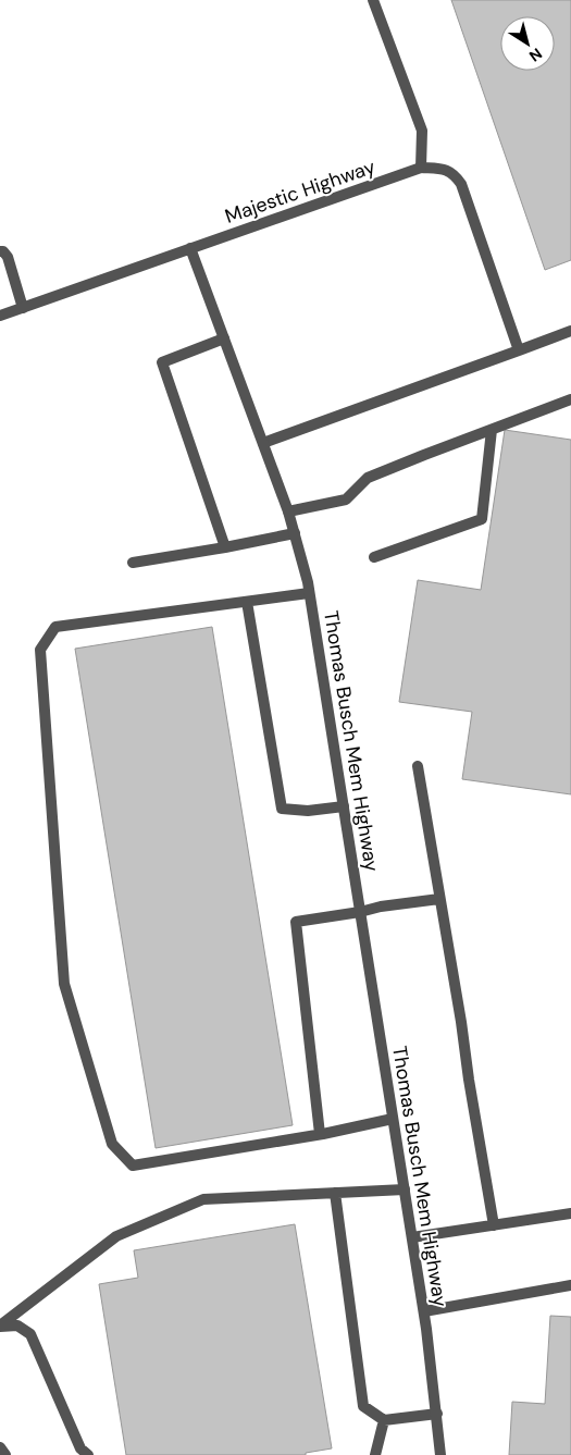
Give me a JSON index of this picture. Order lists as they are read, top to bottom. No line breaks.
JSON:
{"streets":{"street":["Majestic Highway","Thomas Busch Mem Highway"]},"crossings":[["Majestic Highway","Thomas Busch Mem Highway"]],"north":"bottom right"}
